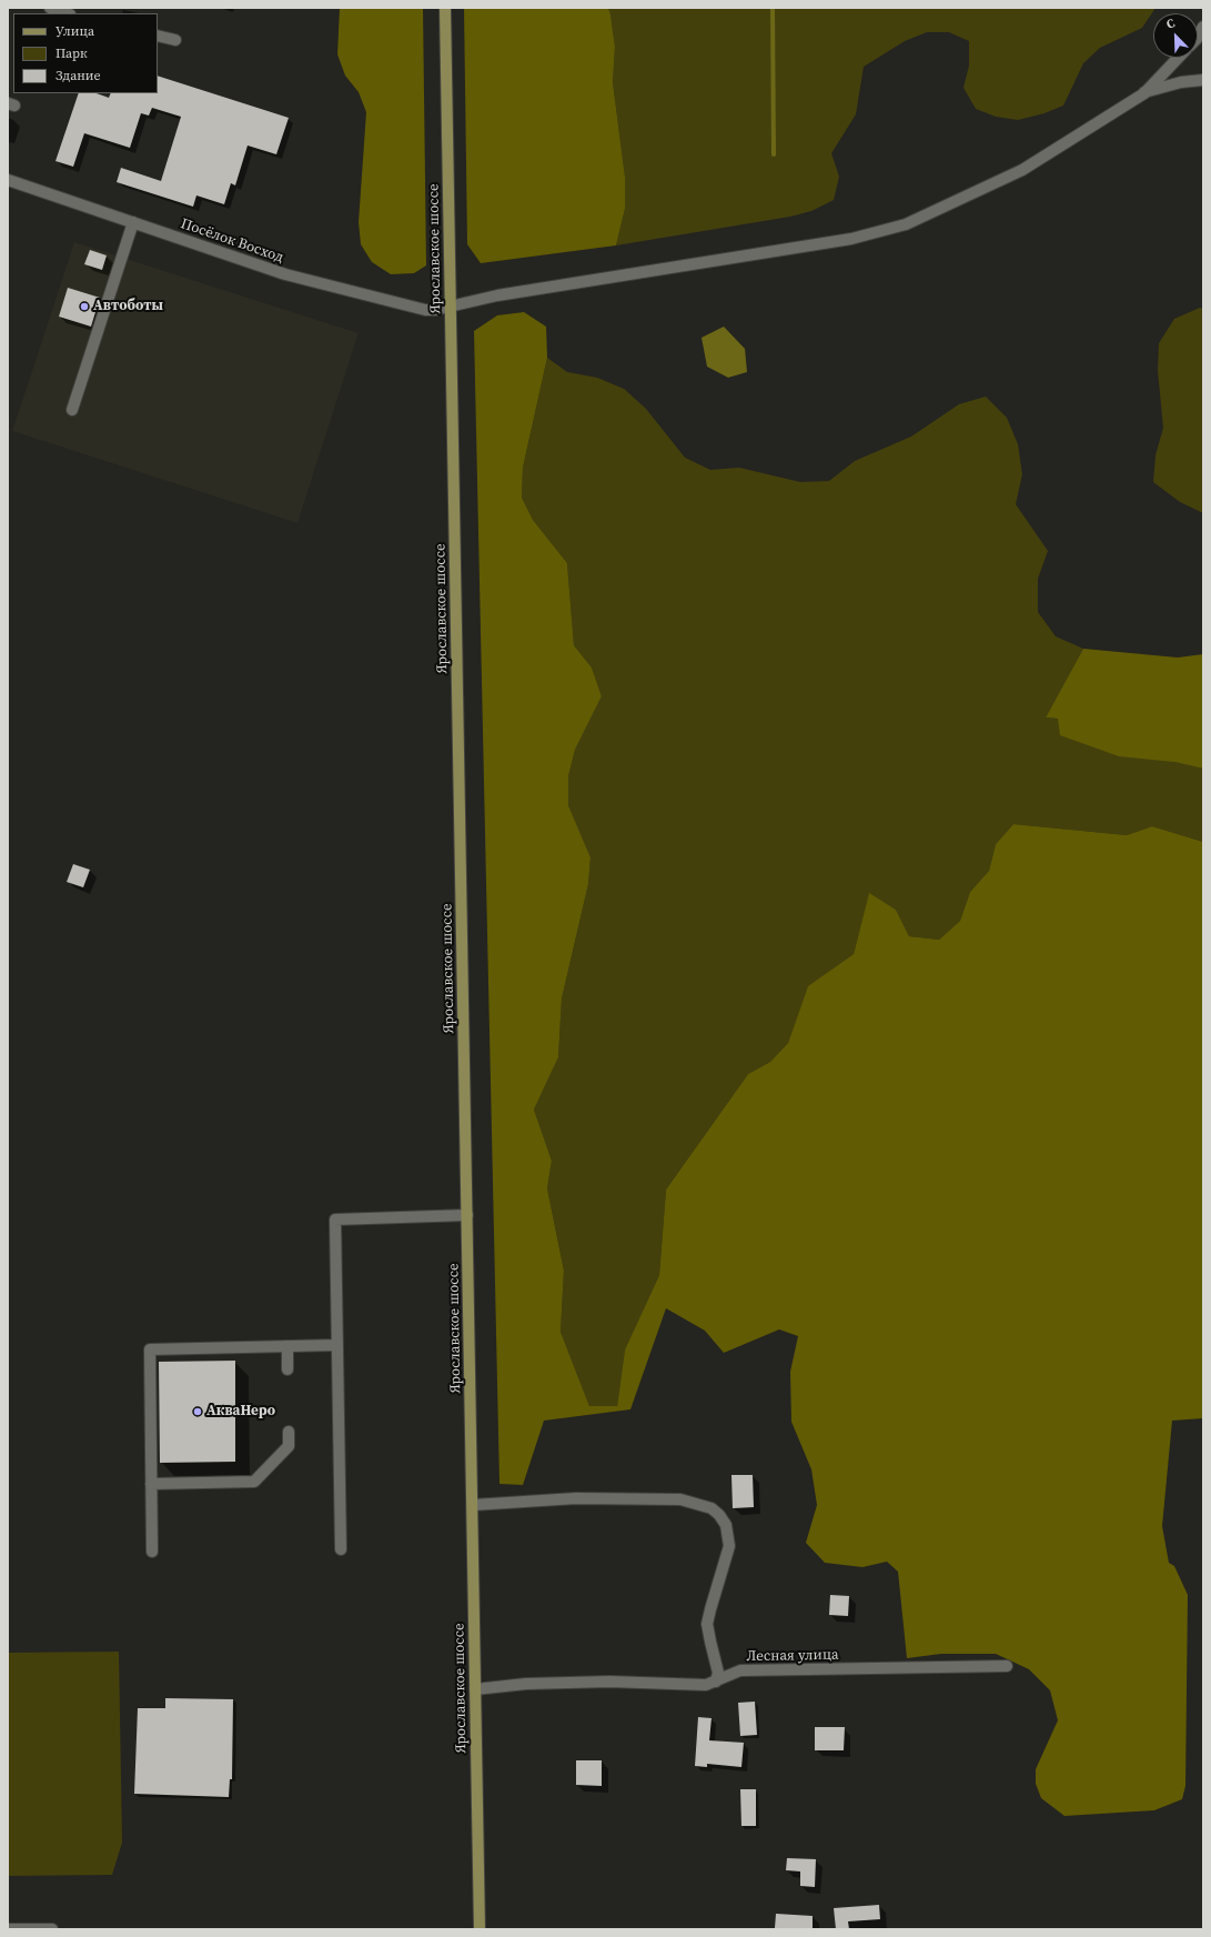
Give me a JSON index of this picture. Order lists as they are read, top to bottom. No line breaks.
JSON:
{"streets":{"main road":["Ярославское шоссе"],"street":["Посёлок Восход","Лесная улица"]},"crossings":[["Посёлок Восход","Ярославское шоссе"],["Ярославское шоссе","Лесная улица"]],"places":["Автоботы","АкваНеро"],"legend":["Улица","Парк","Здание"],"north":"top left"}
